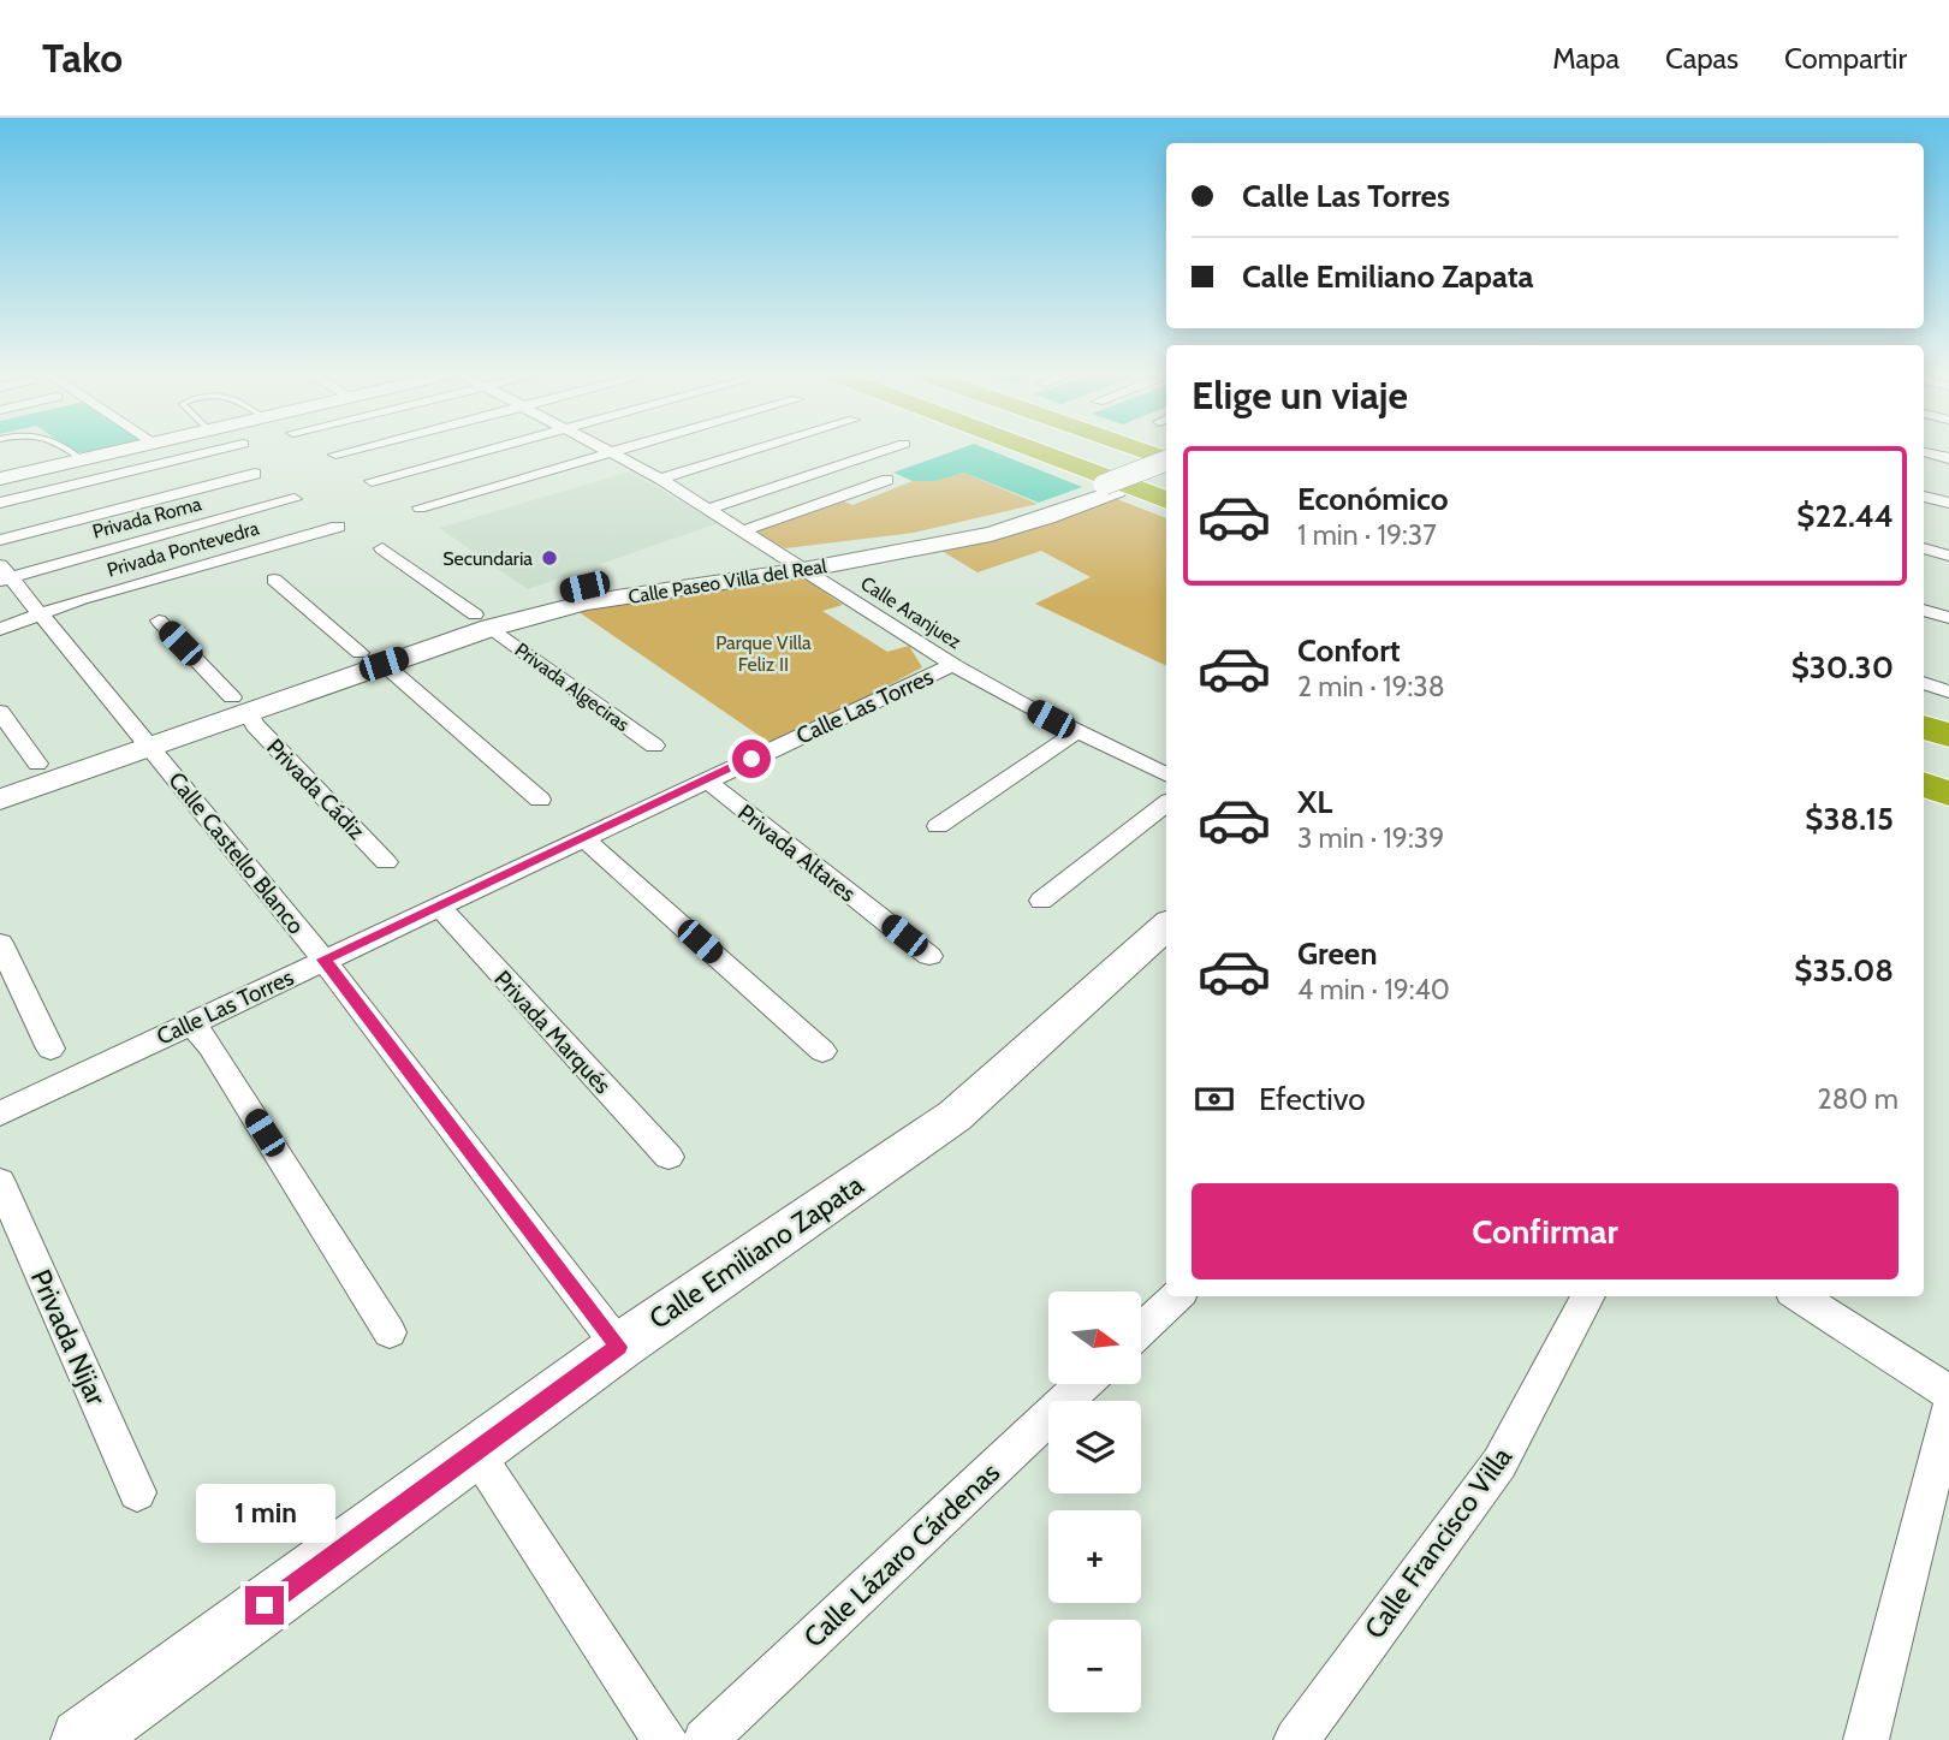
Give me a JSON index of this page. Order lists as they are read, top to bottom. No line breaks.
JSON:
{"streets":{"street":["Privada Roma","Privada Pontevedra","Calle Paseo Villa del Real","Calle Aranjuez","Privada Algeciras","Calle Las Torres","Privada Cádiz","Calle Castello Blanco","Privada Altares","Privada Marqués","Calle Emiliano Zapata","Privada Nijar","Calle Francisco Villa","Calle Lázaro Cárdenas"]},"crossings":[["Privada Roma","Calle Castello Blanco"],["Privada Pontevedra","Calle Castello Blanco"],["Calle Paseo Villa del Real","Calle Aranjuez"],["Calle Paseo Villa del Real","Privada Algeciras"],["Calle Paseo Villa del Real","Privada Cádiz"],["Calle Paseo Villa del Real","Calle Castello Blanco"],["Calle Aranjuez","Calle Las Torres"],["Calle Las Torres","Calle Castello Blanco"],["Calle Las Torres","Privada Altares"],["Calle Las Torres","Privada Marqués"],["Calle Castello Blanco","Calle Emiliano Zapata"]],"parks":["Parque Villa Feliz II"],"places":["Secundaria"],"north":"right","page":{"header":"Tako","nav":["Mapa","Capas","Compartir"],"banner":["Calle Las Torres","Calle Emiliano Zapata"],"heading":"Elige un viaje","list":[{"name":"Económico","note":"1 min · 19:37","value":"$22.44"},{"name":"Confort","note":"2 min · 19:38","value":"$30.30"},{"name":"XL","note":"3 min · 19:39","value":"$38.15"},{"name":"Green","note":"4 min · 19:40","value":"$35.08"}],"pay":["Efectivo","280 m"],"buttons":"Confirmar","map_buttons":["+","−"],"bubble":"1 min"}}
